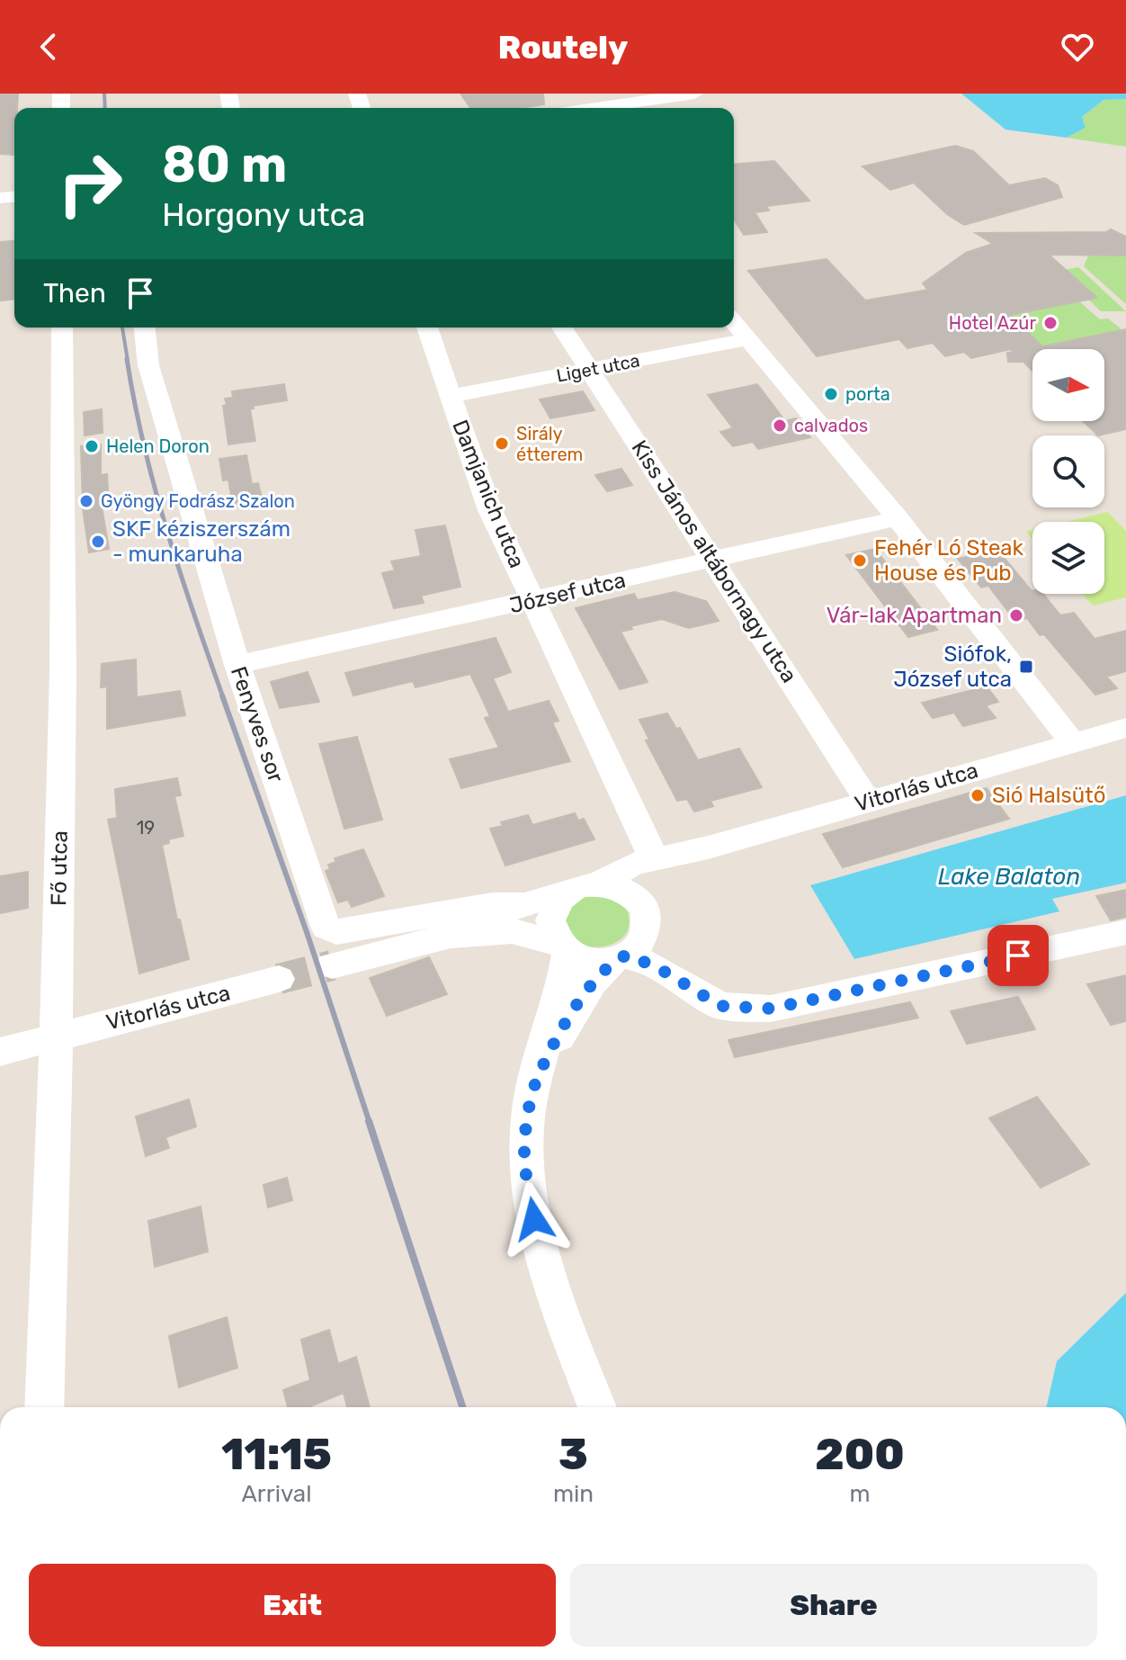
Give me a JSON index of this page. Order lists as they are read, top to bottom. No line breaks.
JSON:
{"streets":{"street":["Liget utca","Damjanich utca","Kiss János altábornagy utca","József utca","Fenyves sor","Vitorlás utca","Fő utca"]},"crossings":[["Liget utca","Damjanich utca"],["Liget utca","Kiss János altábornagy utca"],["Damjanich utca","József utca"],["Damjanich utca","Vitorlás utca"],["Kiss János altábornagy utca","József utca"],["Kiss János altábornagy utca","Vitorlás utca"],["József utca","Fenyves sor"],["Fenyves sor","Vitorlás utca"],["Vitorlás utca","Fő utca"]],"water":["Lake Balaton"],"places":{"other":["Hotel Azúr","porta","calvados","Sirály étterem","Helen Doron","Gyöngy Fodrász Szalon","SKF kéziszerszám - munkaruha","Fehér Ló Steak House és Pub","Vár-lak Apartman","Sió Halsütő"],"transit":["Siófok, József utca"]},"house_numbers":["19"],"north":"right","page":{"header":"Routely","turn":["80 m","Horgony utca"],"then":"Then","eta":["11:15","Arrival","3","min","200","m"],"buttons":["Exit","Share"]}}
